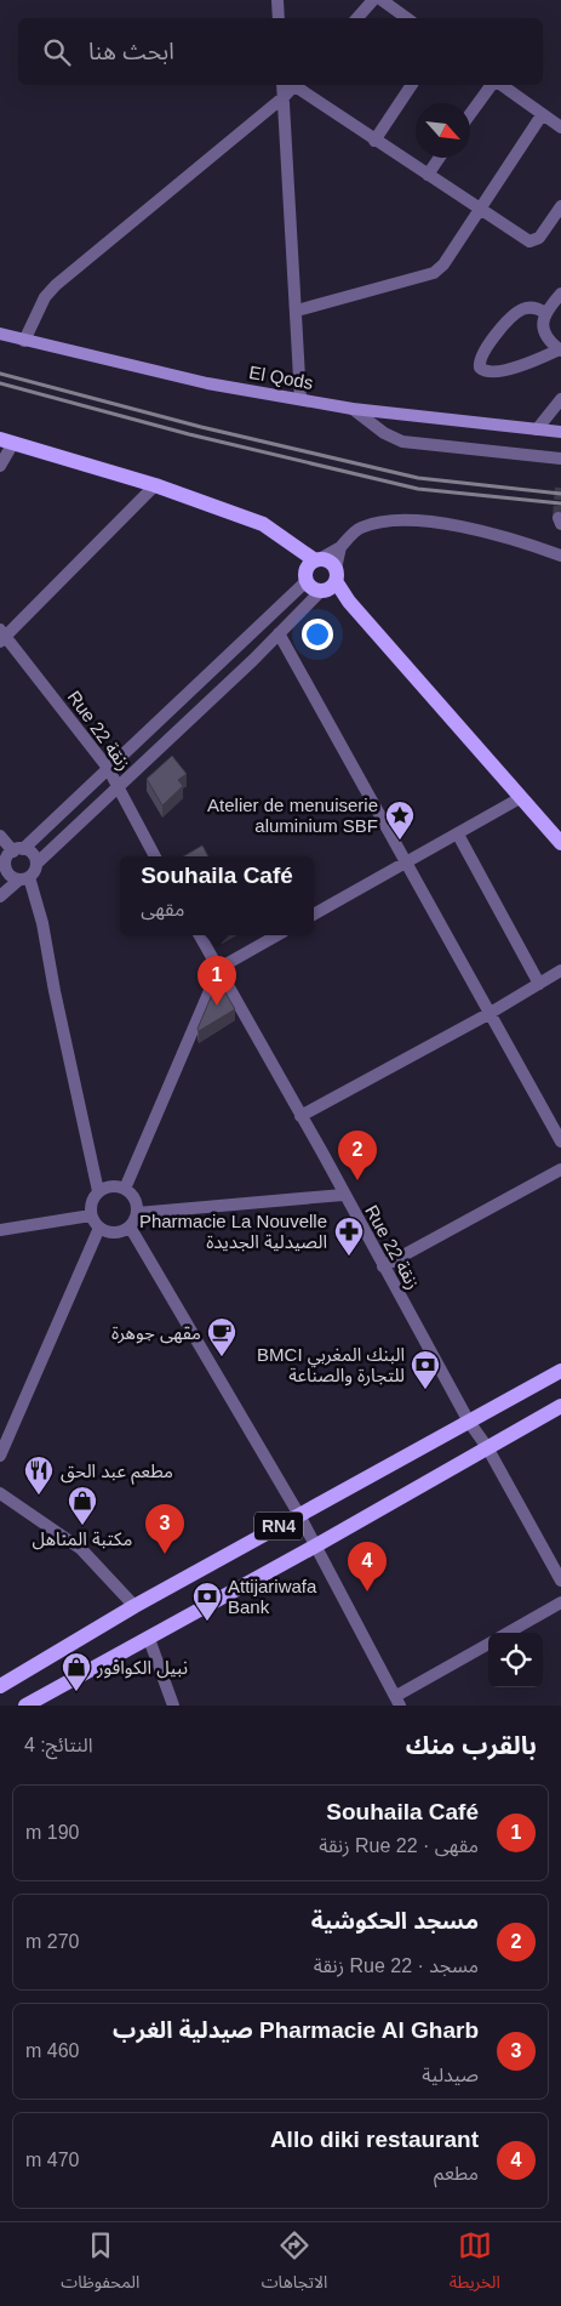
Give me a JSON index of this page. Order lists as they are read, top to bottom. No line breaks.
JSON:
{"streets":{"main road":["RN4"],"street":["El Qods","Rue 22 زنقة"]},"crossings":[["Rue 22 زنقة","RN4"]],"places":{"place":["Atelier de menuiserie aluminium SBF"],"pharmacy":["Pharmacie La Nouvelle الصيدلية الجديدة"],"cafe":["مقهى جوهرة"],"bank":["BMCI البنك المغربي للتجارة والصناعة","Attijariwafa Bank"],"restaurant":["مطعم عبد الحق"],"shop":["مكتبة المناهل","نبيل الكوافور"]},"north":"bottom right","page":{"search":"ابحث هنا","popup":["Souhaila Café","مقهى"],"pins":["1","2","3","4"],"heading":["بالقرب منك","النتائج: 4"],"list":[{"mark":"1","name":"Souhaila Café","note":"مقهى · Rue 22 زنقة","value":"190 m"},{"mark":"2","name":"مسجد الحكوشية","note":"مسجد · Rue 22 زنقة","value":"270 m"},{"mark":"3","name":"Pharmacie Al Gharb صيدلية الغرب","note":"صيدلية","value":"460 m"},{"mark":"4","name":"Allo diki restaurant","note":"مطعم","value":"470 m"}],"nav":["الخريطة","الاتجاهات","المحفوظات"]}}
